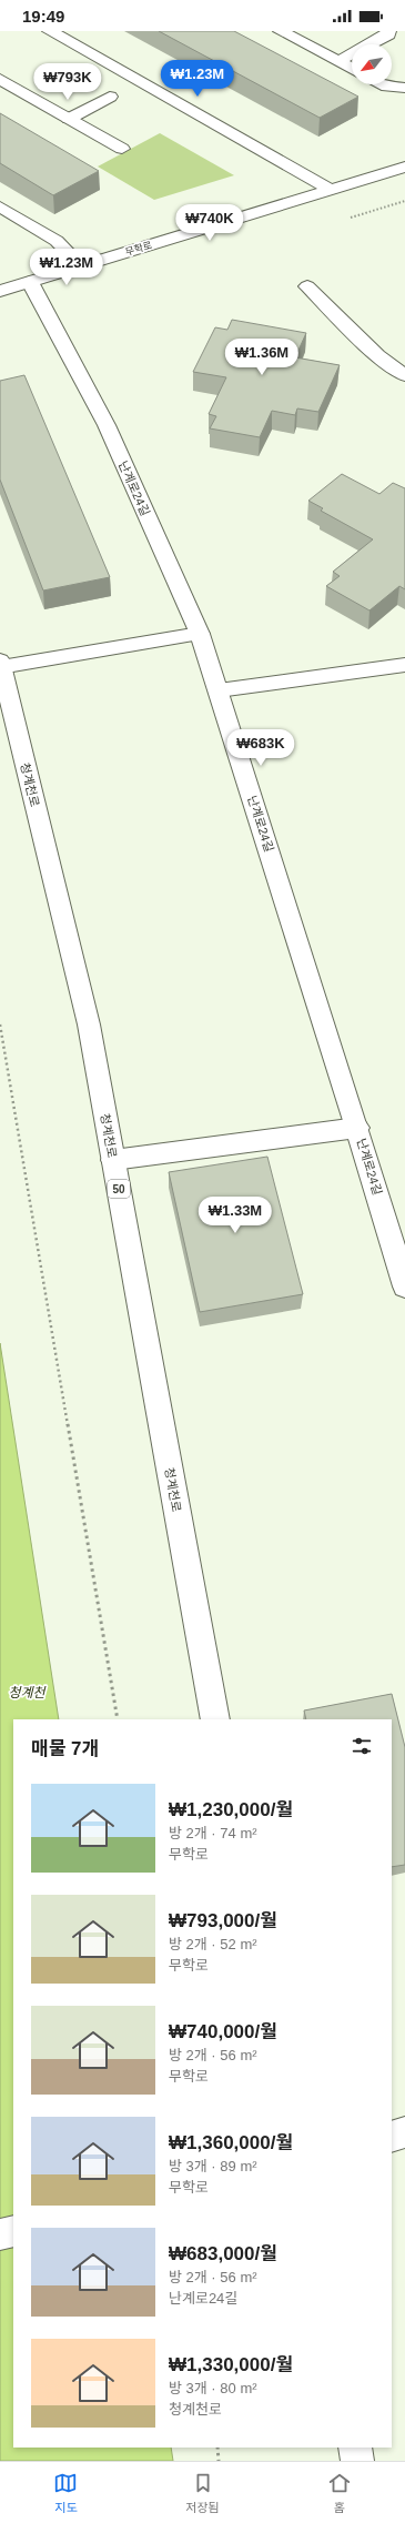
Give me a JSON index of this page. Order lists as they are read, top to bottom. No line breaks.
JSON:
{"streets":{"street":["무학로","난계로24길","청계천로","50"]},"crossings":[["무학로","난계로24길"]],"water":["청계천"],"north":"bottom left","page":{"status":"19:49","price":["₩1.23M","₩793K","₩740K","₩1.23M","₩1.36M","₩683K","₩1.33M"],"heading":"매물 7개","list":[{"name":"₩1,230,000/월","note":"방 2개 · 74 m² · 무학로"},{"name":"₩793,000/월","note":"방 2개 · 52 m² · 무학로"},{"name":"₩740,000/월","note":"방 2개 · 56 m² · 무학로"},{"name":"₩1,360,000/월","note":"방 3개 · 89 m² · 무학로"},{"name":"₩683,000/월","note":"방 2개 · 56 m² · 난계로24길"},{"name":"₩1,330,000/월","note":"방 3개 · 80 m² · 청계천로"}],"tabs":["지도","저장됨","홈"]}}
